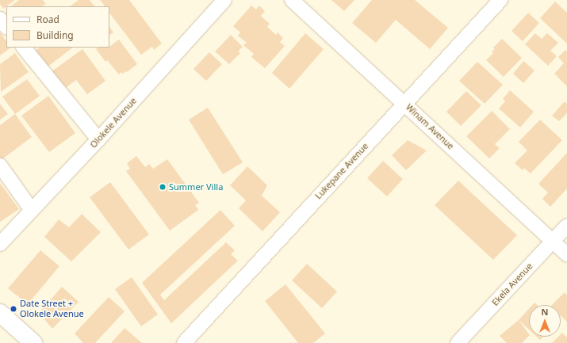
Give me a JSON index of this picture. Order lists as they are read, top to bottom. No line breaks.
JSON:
{"streets":{"street":["Olokele Avenue","Winam Avenue","Lukepane Avenue","Ekela Avenue"]},"crossings":[["Winam Avenue","Lukepane Avenue"],["Winam Avenue","Ekela Avenue"]],"places":["Summer Villa","Date Street + Olokele Avenue"],"legend":["Road","Building"],"north":"top"}
